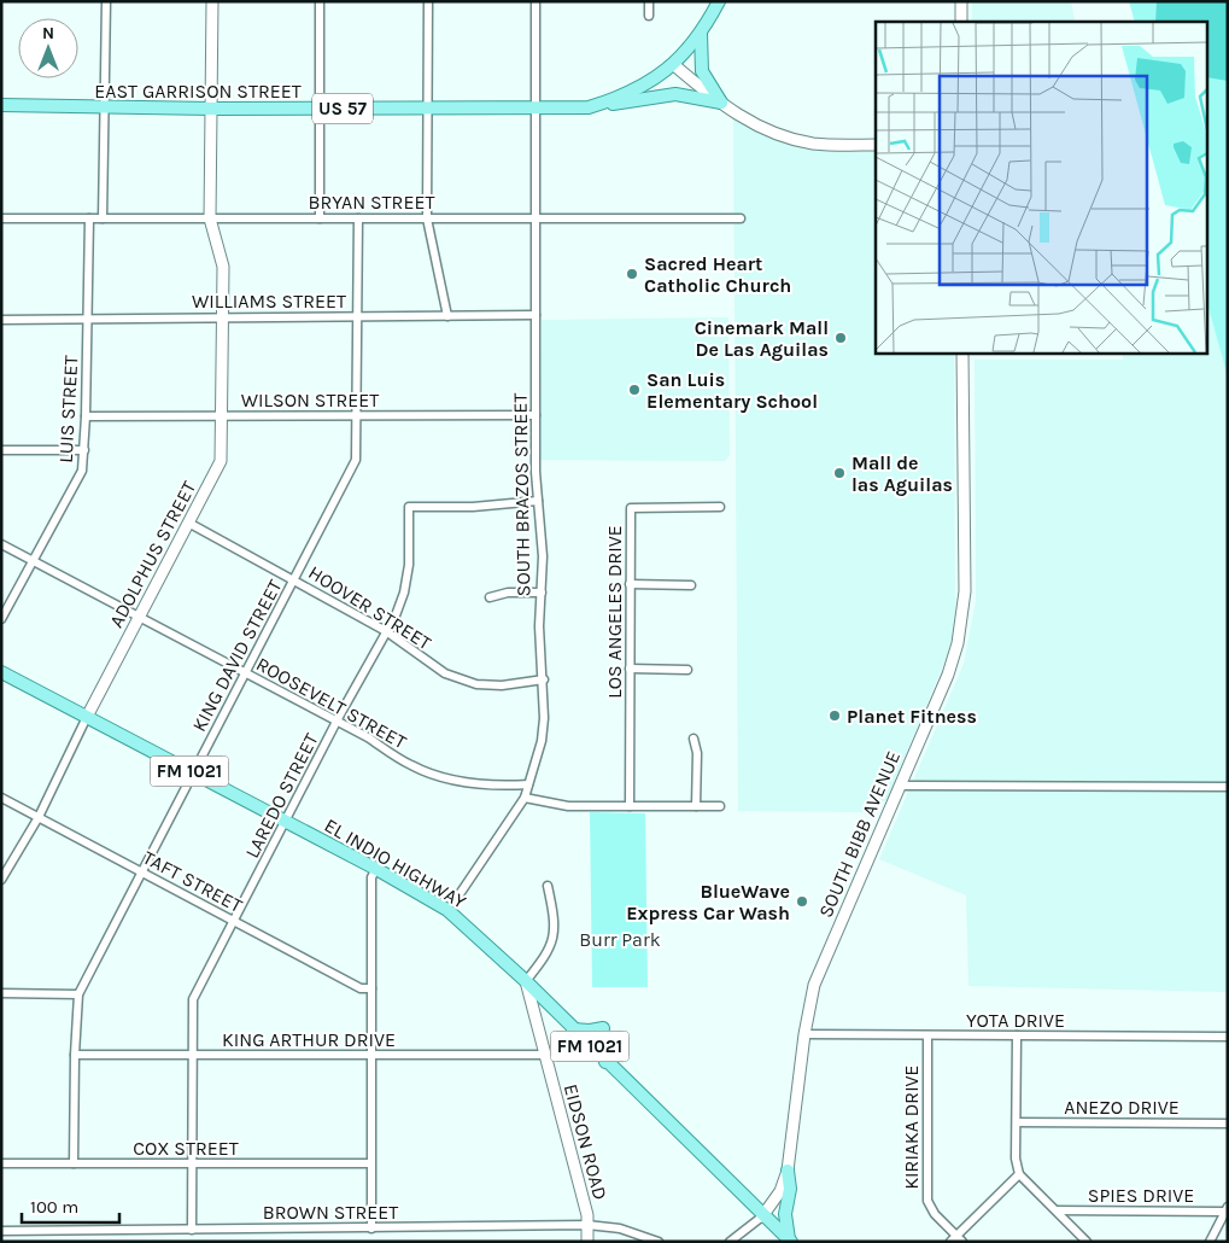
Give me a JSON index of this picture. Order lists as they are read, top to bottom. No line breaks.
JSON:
{"streets":{"main road":["EAST GARRISON STREET","US 57","FM 1021","EL INDIO HIGHWAY"],"street":["BRYAN STREET","WILLIAMS STREET","WILSON STREET","LUIS STREET","SOUTH BRAZOS STREET","ADOLPHUS STREET","HOOVER STREET","LOS ANGELES DRIVE","KING DAVID STREET","ROOSEVELT STREET","LAREDO STREET","SOUTH BIBB AVENUE","TAFT STREET","YOTA DRIVE","KING ARTHUR DRIVE","ANEZO DRIVE","KIRIAKA DRIVE","EIDSON ROAD","COX STREET","SPIES DRIVE","BROWN STREET"]},"crossings":[["EAST GARRISON STREET","SOUTH BRAZOS STREET"],["EAST GARRISON STREET","ADOLPHUS STREET"],["BRYAN STREET","LUIS STREET"],["BRYAN STREET","SOUTH BRAZOS STREET"],["BRYAN STREET","ADOLPHUS STREET"],["BRYAN STREET","KING DAVID STREET"],["WILLIAMS STREET","LUIS STREET"],["WILLIAMS STREET","SOUTH BRAZOS STREET"],["WILLIAMS STREET","ADOLPHUS STREET"],["WILLIAMS STREET","KING DAVID STREET"],["WILSON STREET","LUIS STREET"],["WILSON STREET","SOUTH BRAZOS STREET"],["WILSON STREET","ADOLPHUS STREET"],["WILSON STREET","KING DAVID STREET"],["LUIS STREET","ROOSEVELT STREET"],["SOUTH BRAZOS STREET","HOOVER STREET"],["SOUTH BRAZOS STREET","ROOSEVELT STREET"],["SOUTH BRAZOS STREET","LAREDO STREET"],["ADOLPHUS STREET","HOOVER STREET"],["ADOLPHUS STREET","ROOSEVELT STREET"],["ADOLPHUS STREET","EL INDIO HIGHWAY"],["ADOLPHUS STREET","TAFT STREET"],["HOOVER STREET","KING DAVID STREET"],["HOOVER STREET","LAREDO STREET"],["KING DAVID STREET","ROOSEVELT STREET"],["KING DAVID STREET","EL INDIO HIGHWAY"],["KING DAVID STREET","TAFT STREET"],["KING DAVID STREET","KING ARTHUR DRIVE"],["KING DAVID STREET","COX STREET"],["ROOSEVELT STREET","LAREDO STREET"],["LAREDO STREET","EL INDIO HIGHWAY"],["LAREDO STREET","TAFT STREET"],["LAREDO STREET","KING ARTHUR DRIVE"],["LAREDO STREET","COX STREET"],["LAREDO STREET","BROWN STREET"],["SOUTH BIBB AVENUE","EL INDIO HIGHWAY"],["SOUTH BIBB AVENUE","YOTA DRIVE"],["EL INDIO HIGHWAY","EIDSON ROAD"],["YOTA DRIVE","KIRIAKA DRIVE"],["KING ARTHUR DRIVE","EIDSON ROAD"],["EIDSON ROAD","BROWN STREET"]],"parks":["Burr Park"],"places":["Sacred Heart Catholic Church","Cinemark Mall De Las Aguilas","San Luis Elementary School","Mall de las Aguilas","Planet Fitness","BlueWave Express Car Wash"],"scale_bar":"100 m","north":"top"}
